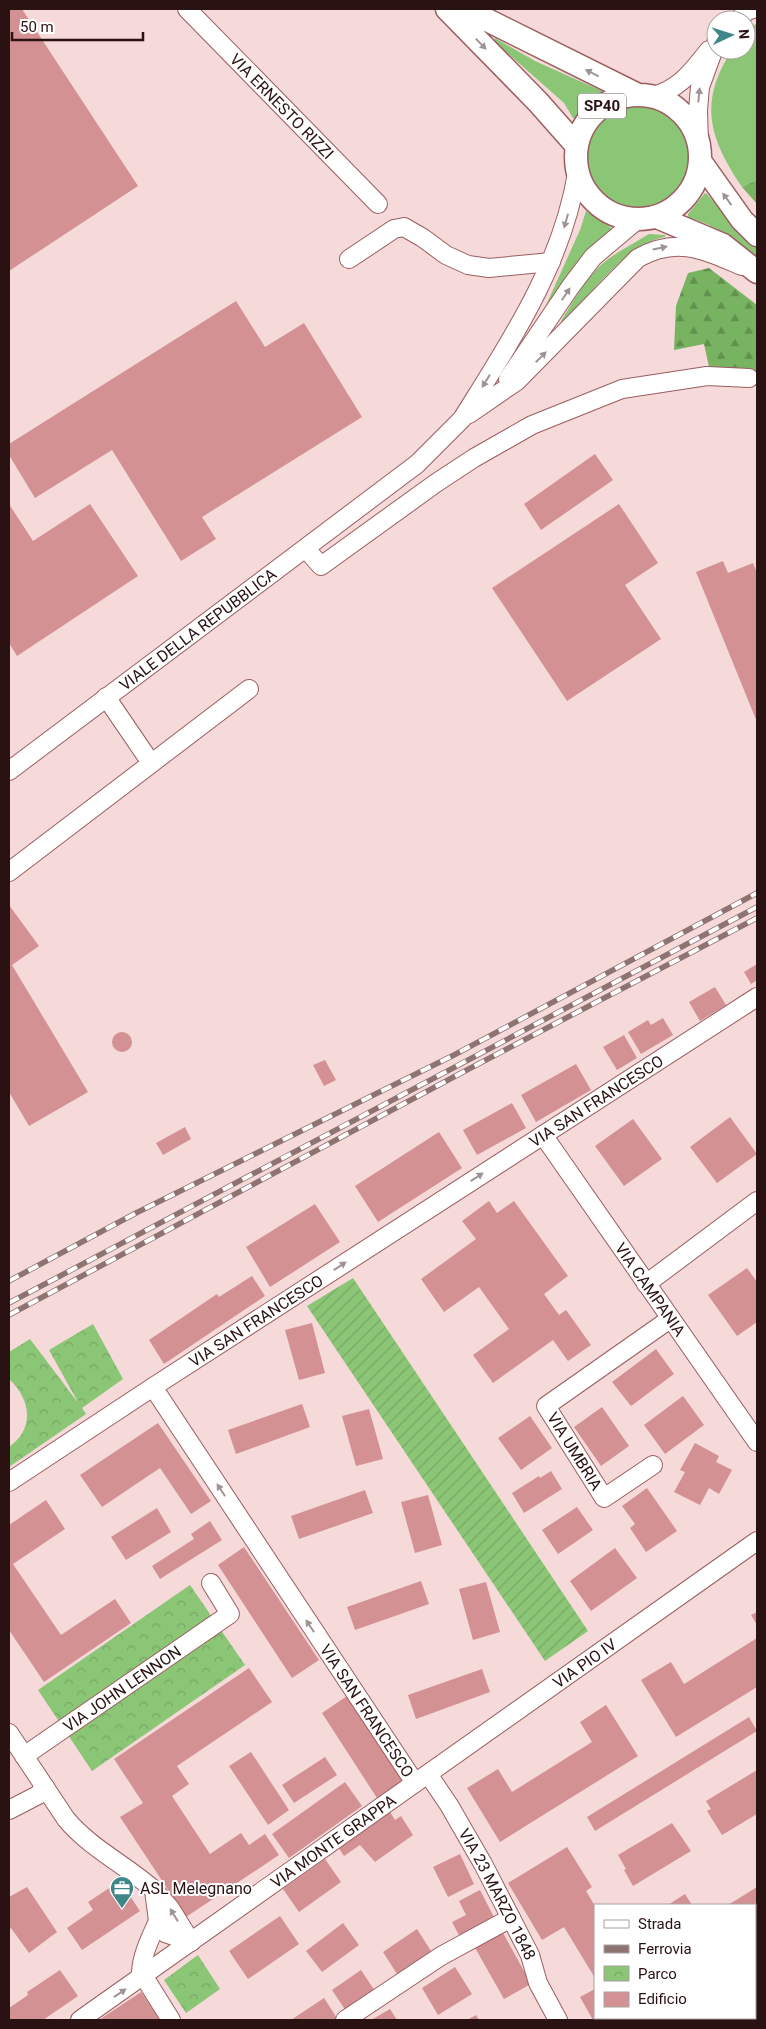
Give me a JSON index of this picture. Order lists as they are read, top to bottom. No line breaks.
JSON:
{"streets":{"main road":["SP40"],"street":["VIA ERNESTO RIZZI","VIALE DELLA REPUBBLICA","VIA SAN FRANCESCO","VIA CAMPANIA","VIA UMBRIA","VIA PIO IV","VIA JOHN LENNON","VIA MONTE GRAPPA","VIA 23 MARZO 1848"]},"crossings":[["VIA SAN FRANCESCO","VIA CAMPANIA"],["VIA SAN FRANCESCO","VIA PIO IV"],["VIA SAN FRANCESCO","VIA MONTE GRAPPA"],["VIA SAN FRANCESCO","VIA 23 MARZO 1848"],["VIA CAMPANIA","VIA UMBRIA"],["VIA PIO IV","VIA MONTE GRAPPA"],["VIA PIO IV","VIA 23 MARZO 1848"],["VIA MONTE GRAPPA","VIA 23 MARZO 1848"]],"places":{"office":["ASL Melegnano"]},"legend":["Strada","Ferrovia","Parco","Edificio"],"scale_bar":"50 m","north":"right"}
